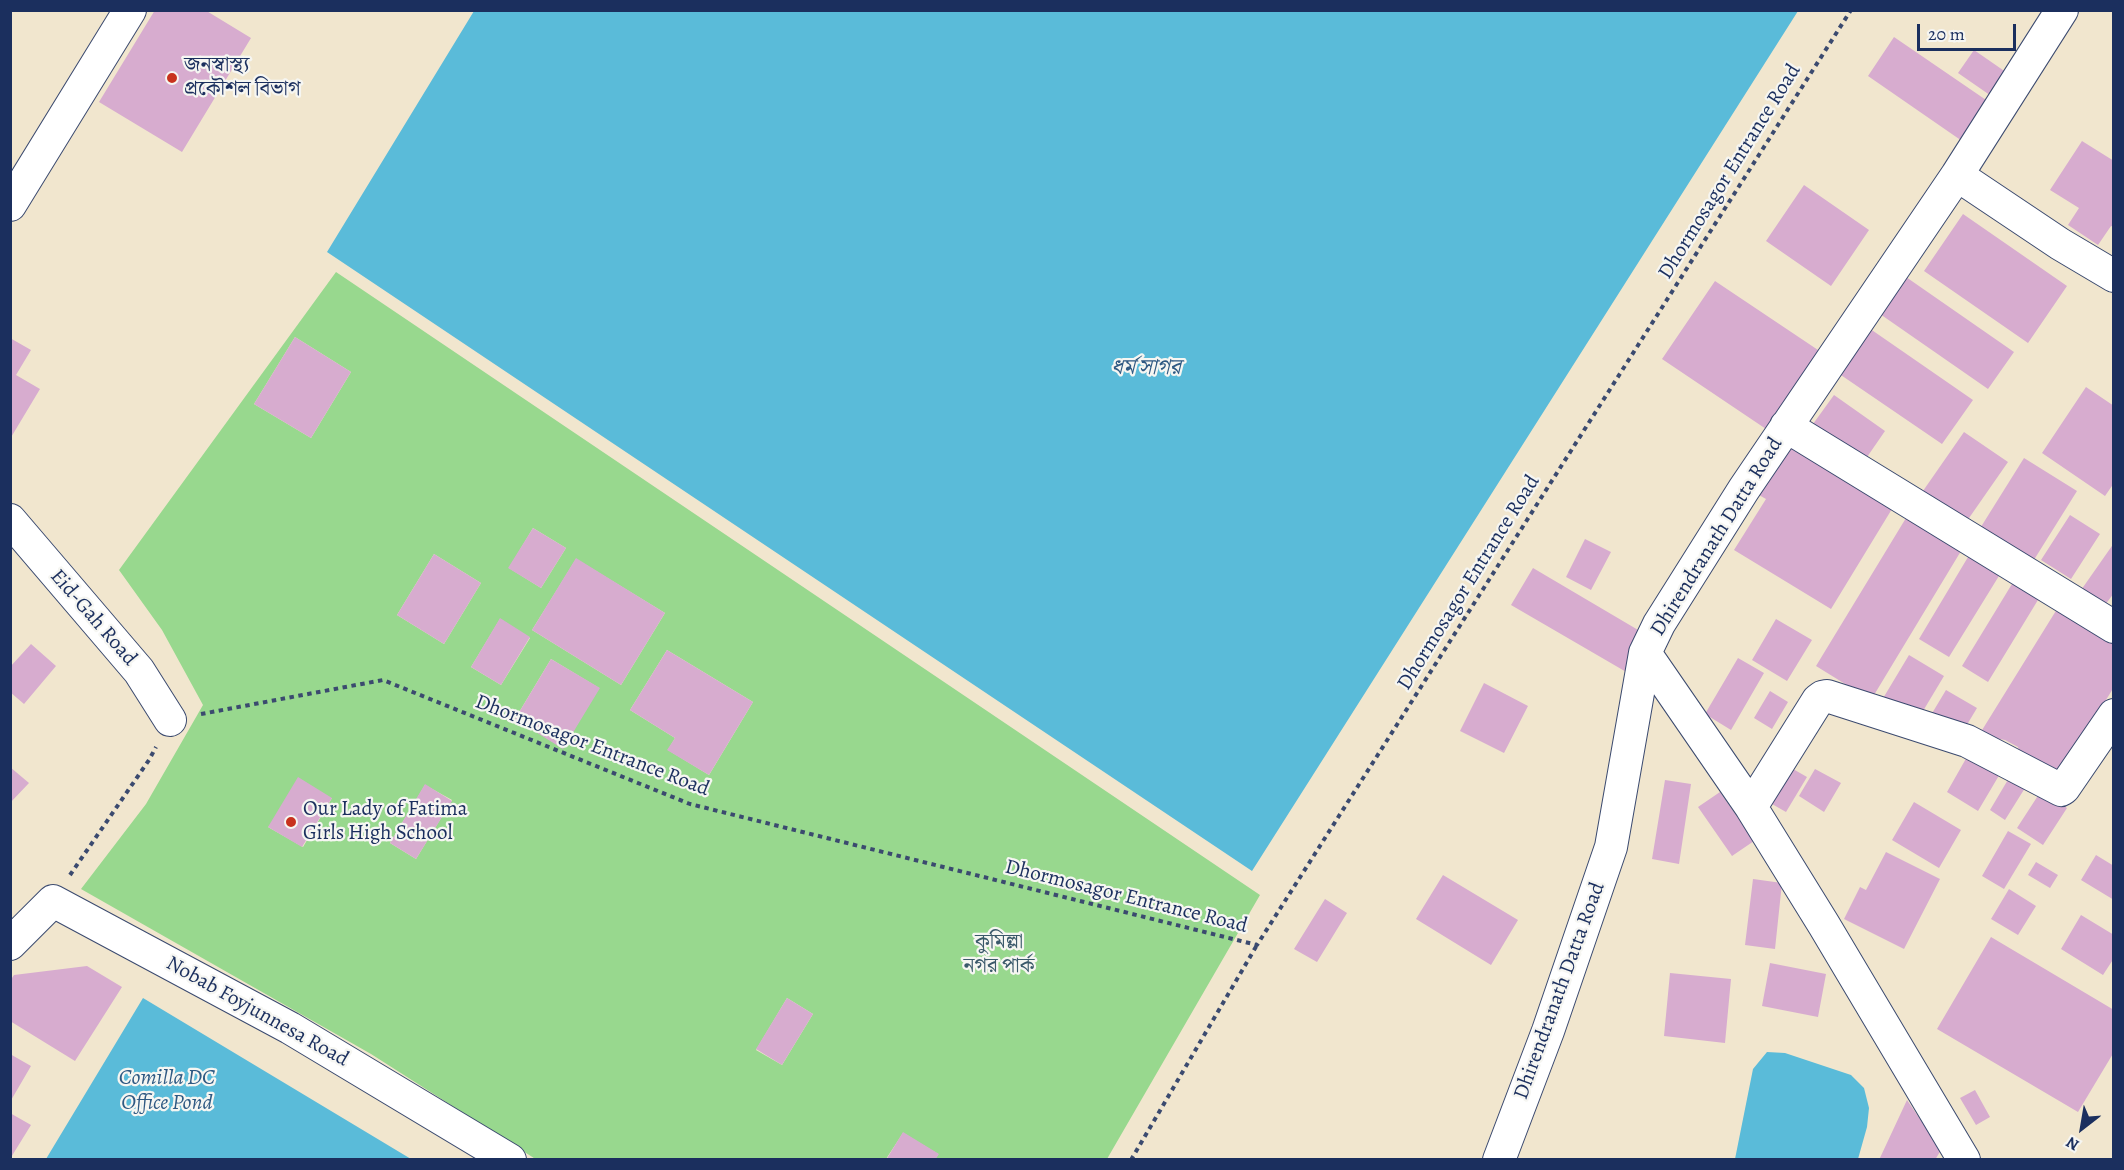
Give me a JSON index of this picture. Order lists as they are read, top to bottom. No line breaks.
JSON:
{"streets":{"street":["Dhirendranath Datta Road","Eid-Gah Road","Nobab Foyjunnesa Road"],"path":["Dhormosagor Entrance Road"]},"crossings":[["Dhormosagor Entrance Road","Eid-Gah Road"]],"water":["ধর্ম সাগর","Comilla DC Office Pond"],"parks":["কুমিল্লা নগর পার্ক"],"places":["জনস্বাস্থ্য প্রকৌশল বিভাগ","Our Lady of Fatima Girls High School"],"scale_bar":"20 m","north":"bottom left"}
